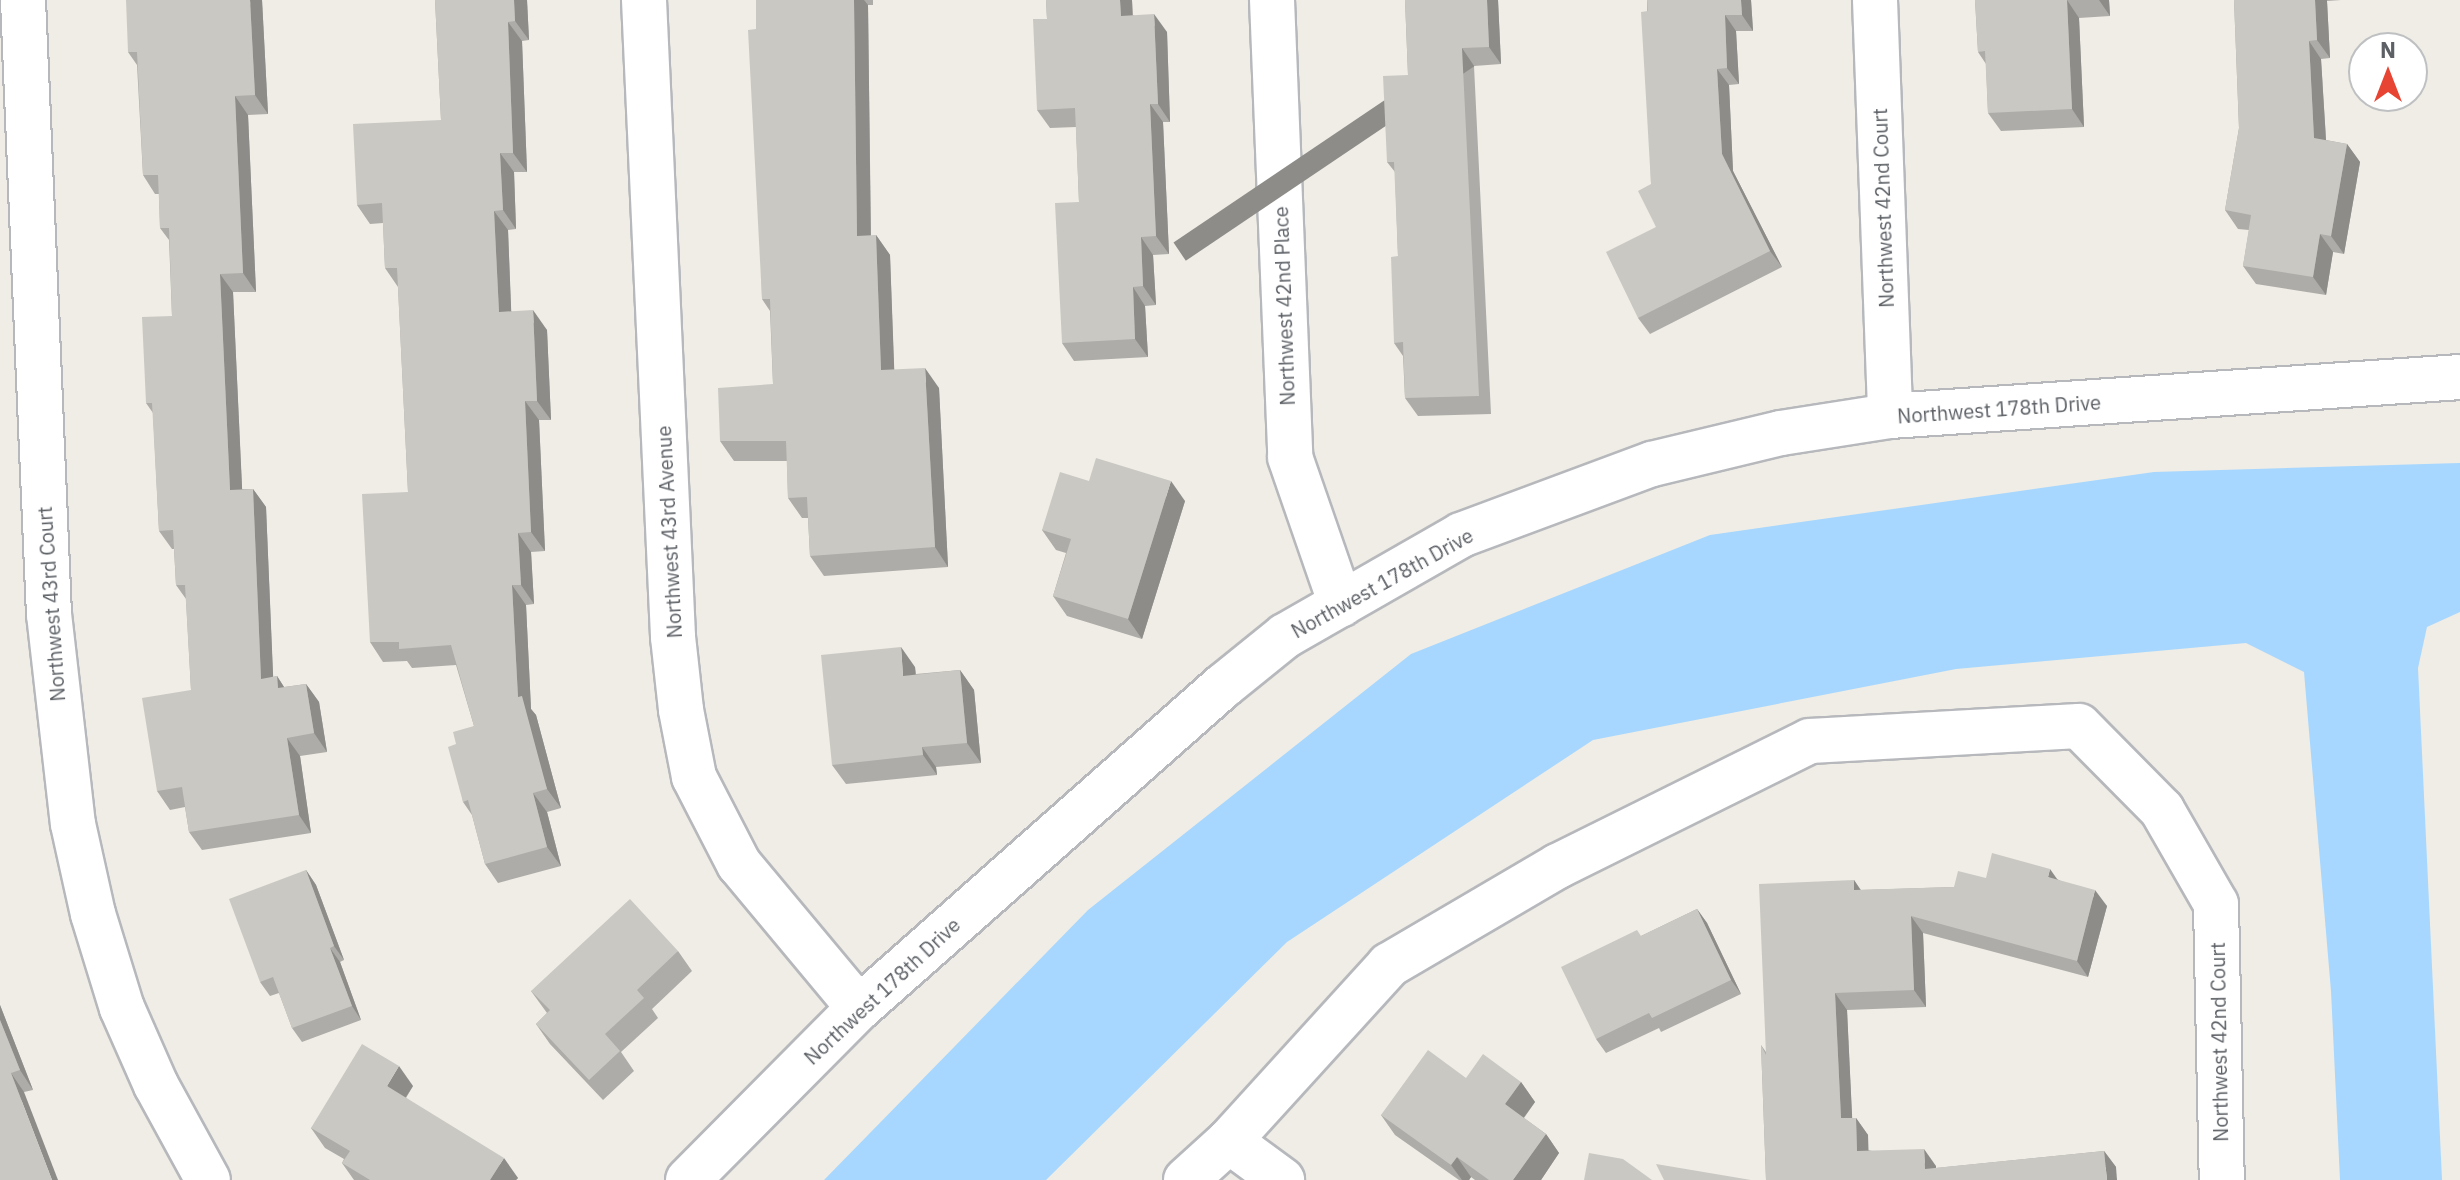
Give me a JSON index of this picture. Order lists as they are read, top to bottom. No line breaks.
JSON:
{"streets":{"street":["Northwest 42nd Court","Northwest 42nd Place","Northwest 178th Drive","Northwest 43rd Avenue","Northwest 43rd Court"]},"crossings":[["Northwest 42nd Court","Northwest 178th Drive"],["Northwest 42nd Place","Northwest 178th Drive"],["Northwest 178th Drive","Northwest 43rd Avenue"]],"north":"top"}
